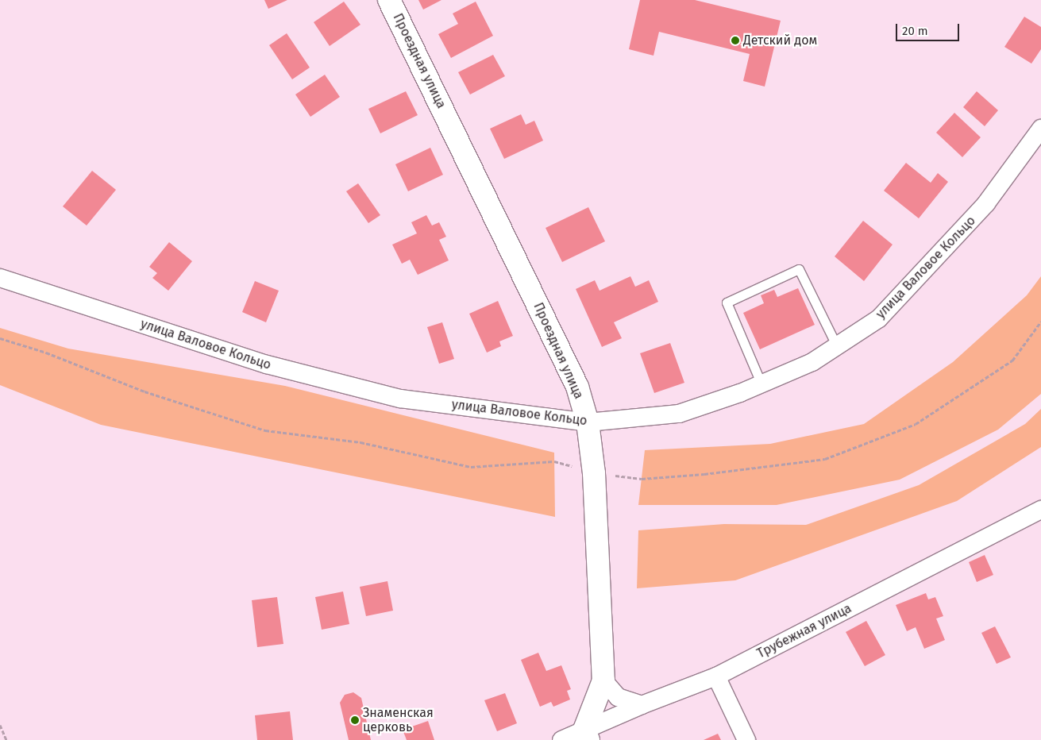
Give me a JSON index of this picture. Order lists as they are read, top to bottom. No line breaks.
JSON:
{"streets":{"street":["Проездная улица","улица Валовое Кольцо","Трубежная улица"]},"crossings":[["Проездная улица","улица Валовое Кольцо"],["Проездная улица","Трубежная улица"]],"places":["Детский дом","Знаменская церковь"],"scale_bar":"20 m"}
